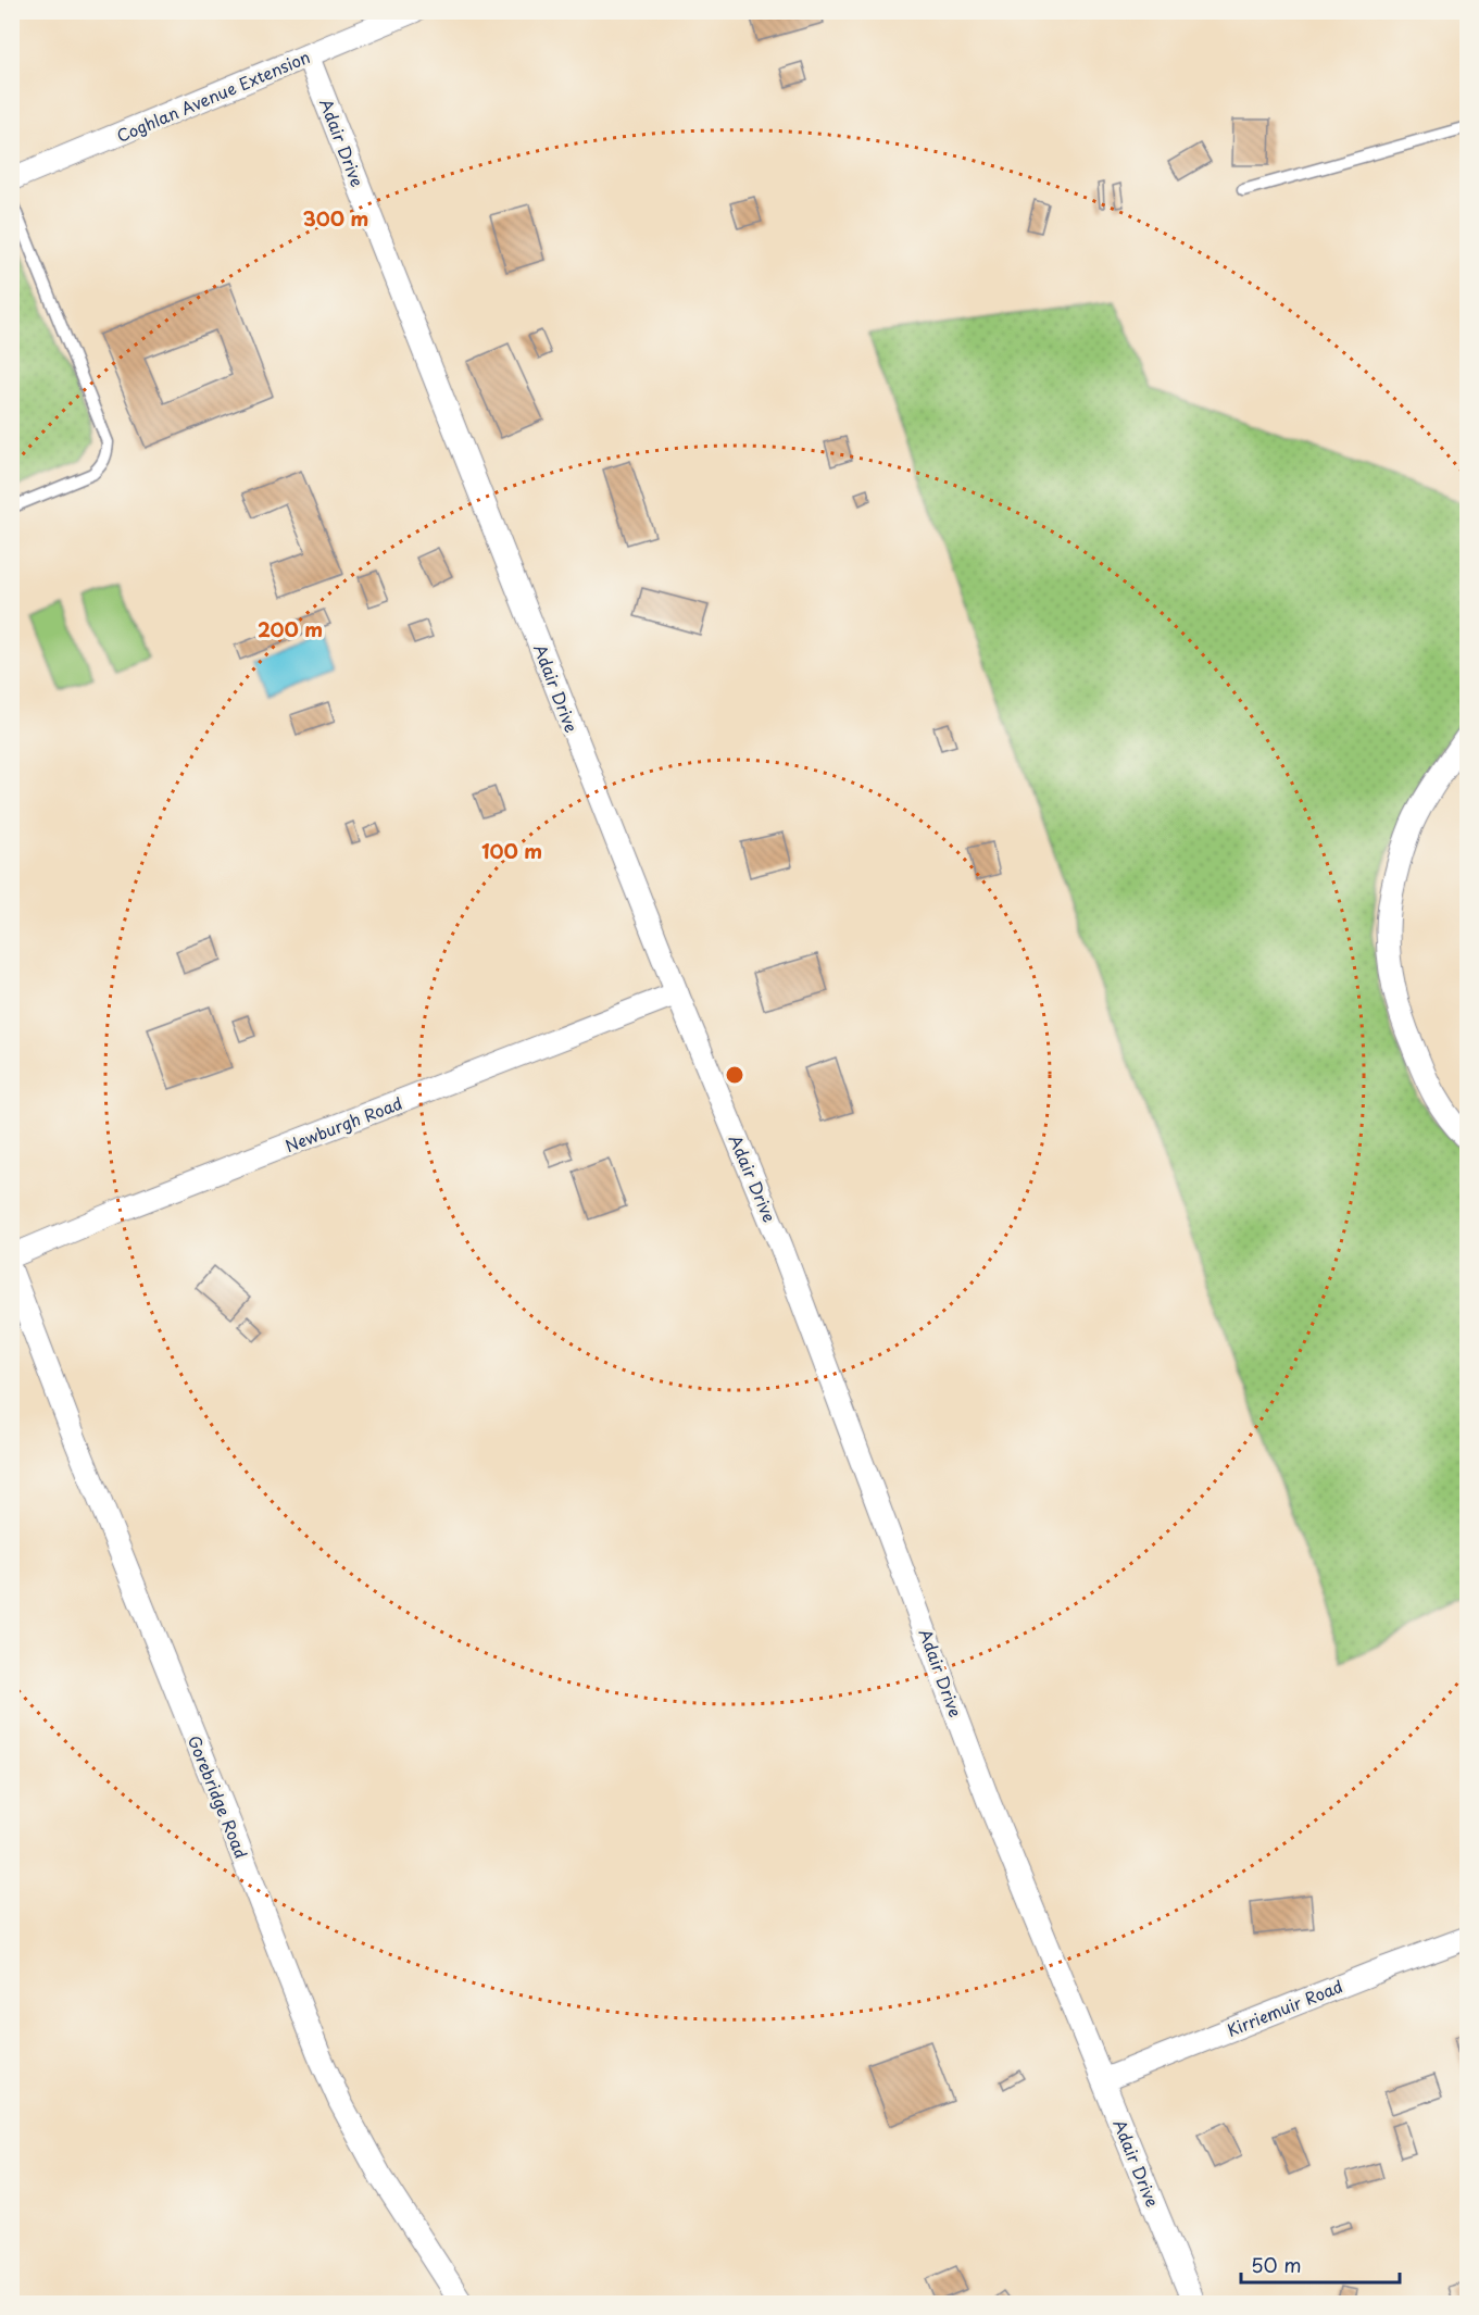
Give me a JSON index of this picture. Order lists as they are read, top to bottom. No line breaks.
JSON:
{"streets":{"street":["Coghlan Avenue Extension","Adair Drive","Newburgh Road","Gorebridge Road","Kirriemuir Road"]},"crossings":[["Coghlan Avenue Extension","Adair Drive"],["Adair Drive","Newburgh Road"],["Adair Drive","Kirriemuir Road"]],"scale_bar":"50 m","rings":["300 m","200 m","100 m"]}
